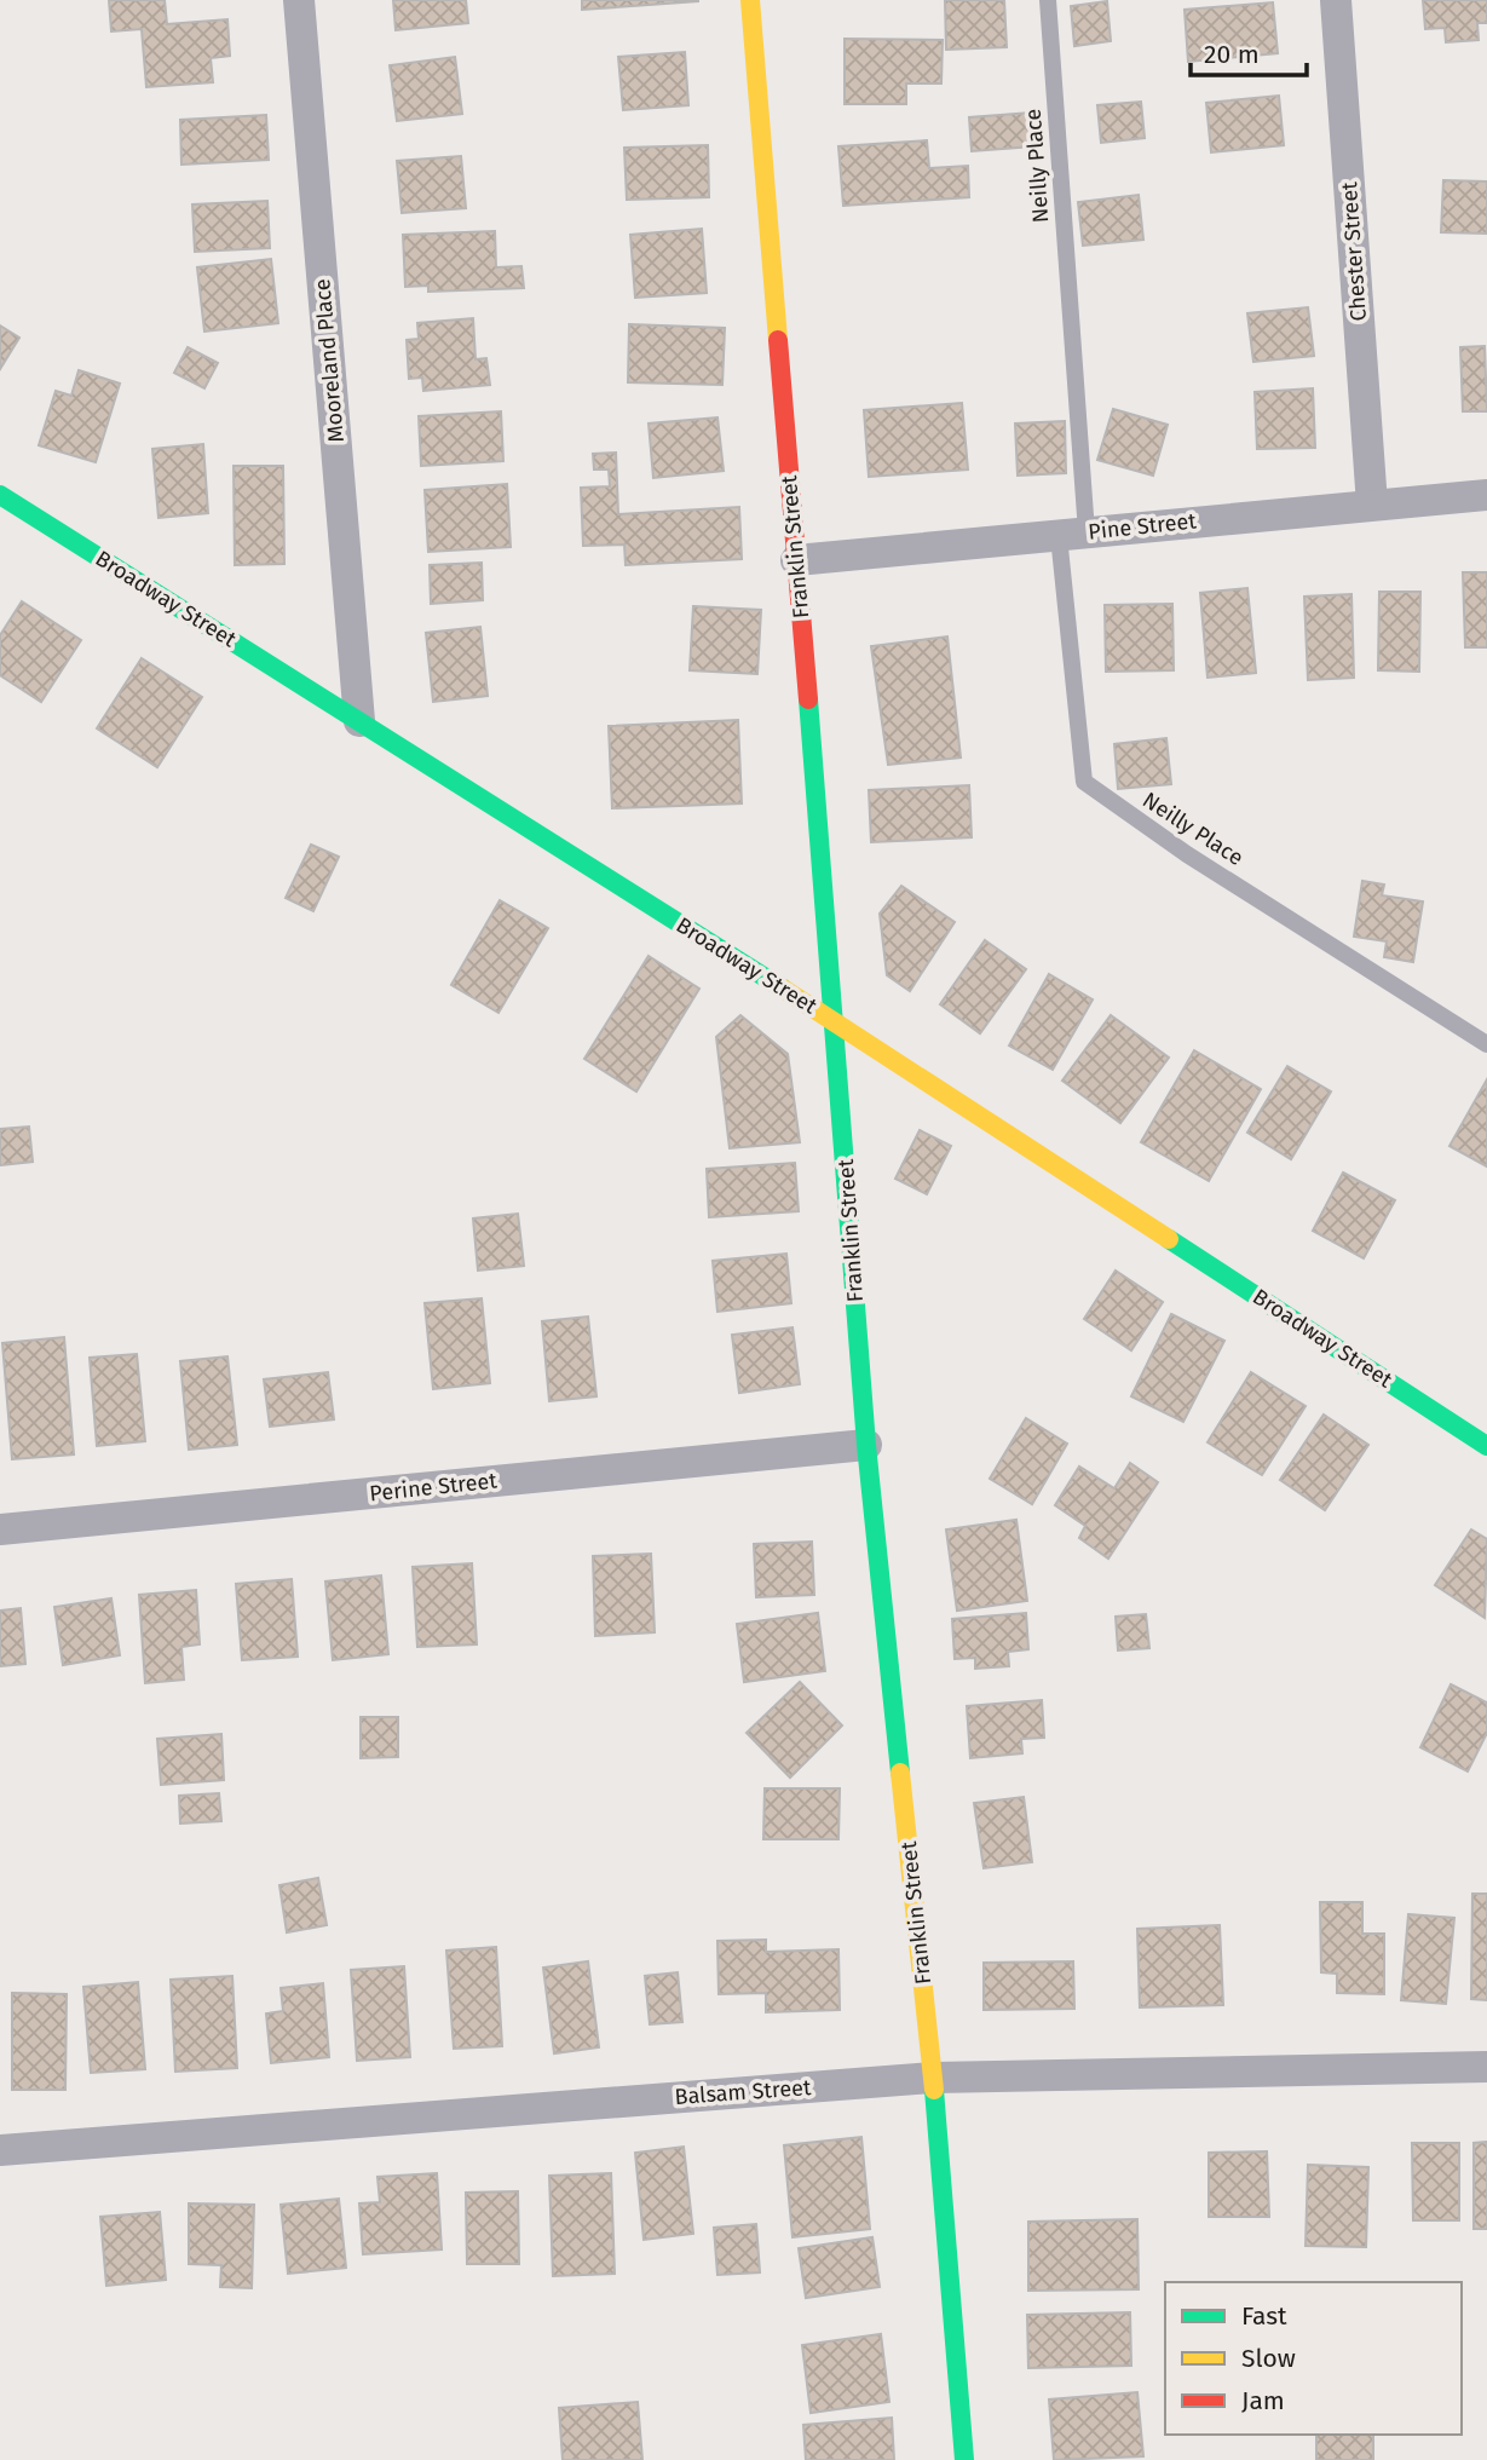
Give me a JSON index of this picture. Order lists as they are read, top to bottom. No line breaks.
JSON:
{"streets":{"street":["Chester Street","Mooreland Place","Pine Street","Franklin Street","Broadway Street","Perine Street","Balsam Street"],"lane":["Neilly Place"]},"crossings":[["Neilly Place","Pine Street"],["Chester Street","Pine Street"],["Mooreland Place","Broadway Street"],["Pine Street","Franklin Street"],["Franklin Street","Broadway Street"],["Franklin Street","Perine Street"],["Franklin Street","Balsam Street"]],"legend":["Fast","Slow","Jam"],"scale_bar":"20 m"}
